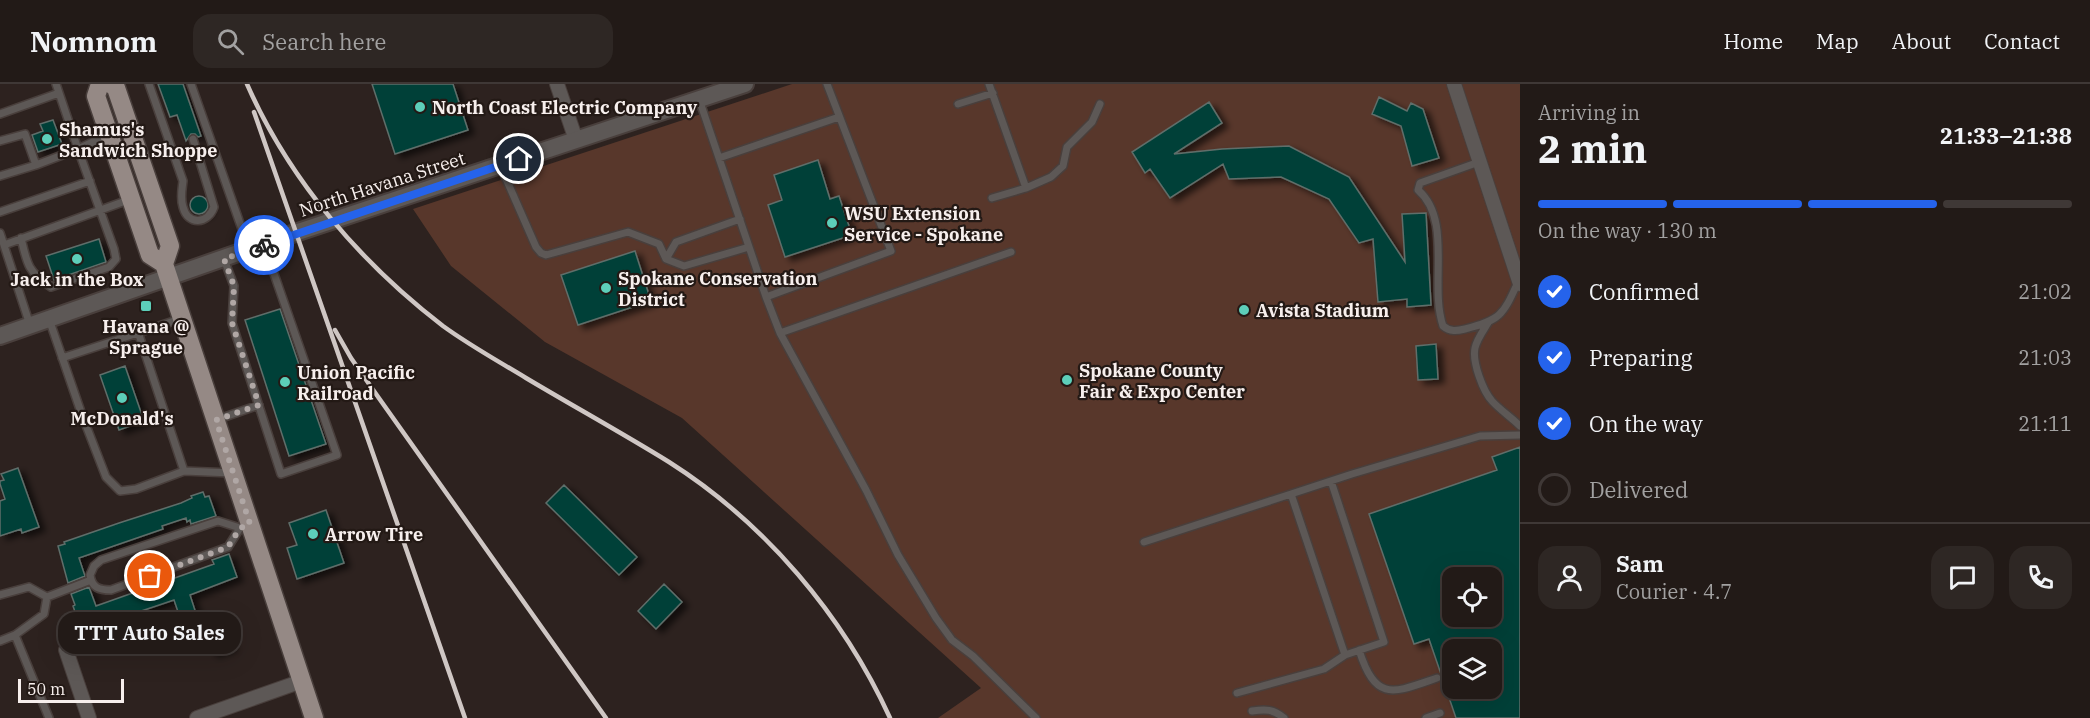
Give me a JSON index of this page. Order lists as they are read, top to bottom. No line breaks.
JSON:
{"streets":{"street":["North Havana Street"]},"places":{"other":["North Coast Electric Company","Shamus's Sandwich Shoppe","WSU Extension Service - Spokane","Jack in the Box","Spokane Conservation District","Avista Stadium","Spokane County Fair & Expo Center","Union Pacific Railroad","McDonald's","Arrow Tire","TTT Auto Sales"],"transit":["Havana @ Sprague"]},"scale_bar":"50 m","page":{"header":"Nomnom","search":"Search here","nav":["Home","Map","About","Contact"],"heading":["2 min","Arriving in","21:33–21:38"],"panel":["Sam","Courier · 4.7"],"bar":"On the way · 130 m","list":[["Confirmed","21:02"],["Preparing","21:03"],["On the way","21:11"],"Delivered"],"bubble":"TTT Auto Sales","scale":"50 m"}}
